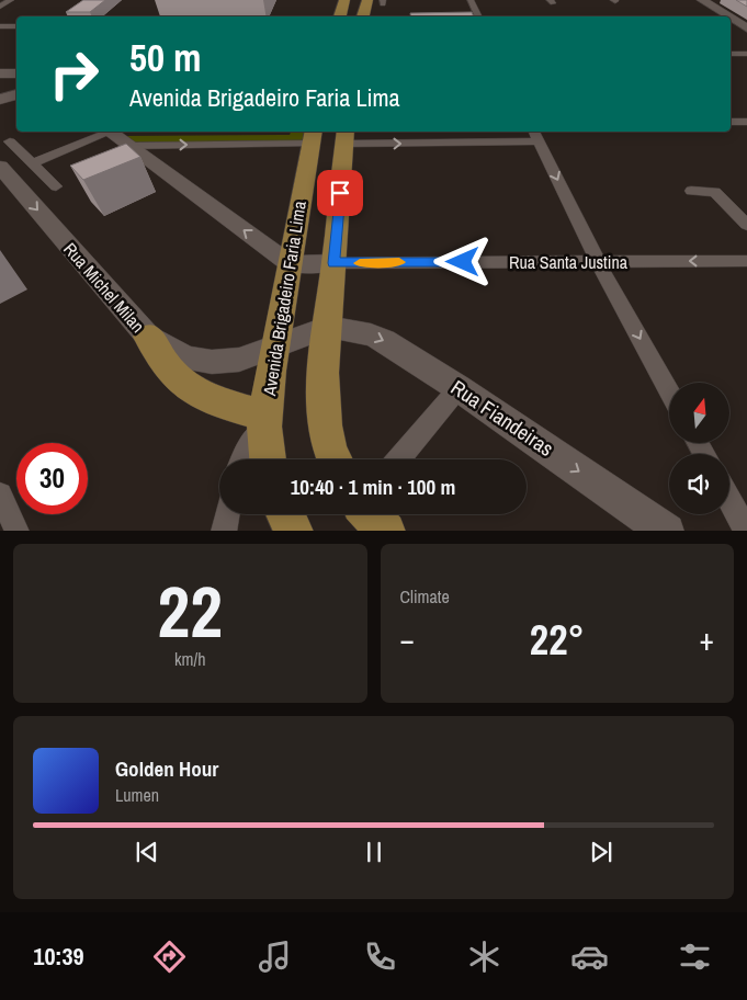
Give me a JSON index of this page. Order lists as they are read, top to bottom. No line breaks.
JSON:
{"streets":{"main road":["Avenida Brigadeiro Faria Lima"],"street":["Rua Santa Justina","Rua Michel Milan","Rua Fiandeiras"]},"crossings":[["Rua Santa Justina","Avenida Brigadeiro Faria Lima"],["Rua Michel Milan","Avenida Brigadeiro Faria Lima"],["Rua Michel Milan","Rua Fiandeiras"]],"one_way":["Rua Fiandeiras"],"north":"top","page":{"turn":["50 m","Avenida Brigadeiro Faria Lima"],"limit":"30","trip":"10:40 · 1 min · 100 m","tile":[["22","km/h"],"Climate"],"heat":["−","22°","+"],"song":["Golden Hour","Lumen"],"tabs":"10:39"}}
